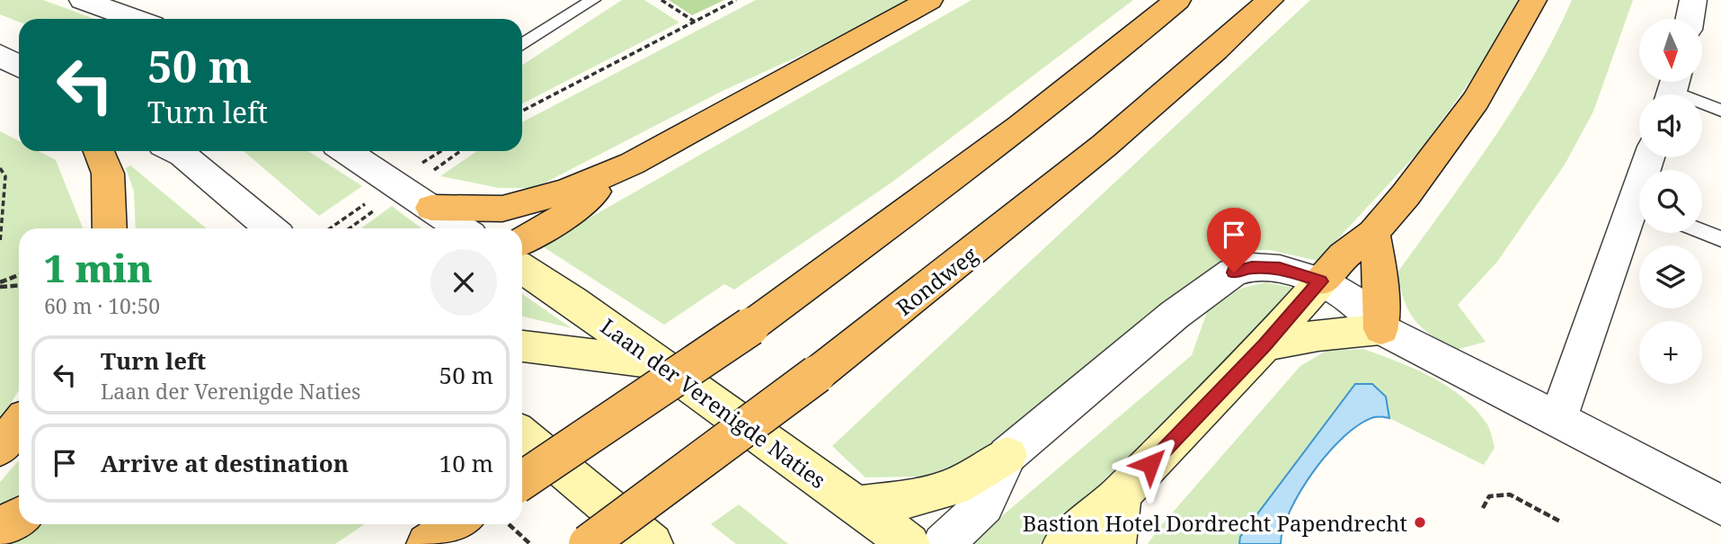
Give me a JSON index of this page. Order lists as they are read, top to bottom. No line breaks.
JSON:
{"streets":{"highway":["Rondweg"],"main road":["Laan der Verenigde Naties"]},"places":["Bastion Hotel Dordrecht Papendrecht"],"north":"bottom","page":{"map_buttons":"+","turn":["50 m","Turn left"],"heading":["1 min","60 m · 10:50"],"list":[{"name":"Turn left","note":"Laan der Verenigde Naties","value":"50 m"},{"name":"Arrive at destination","value":"10 m"}]}}
